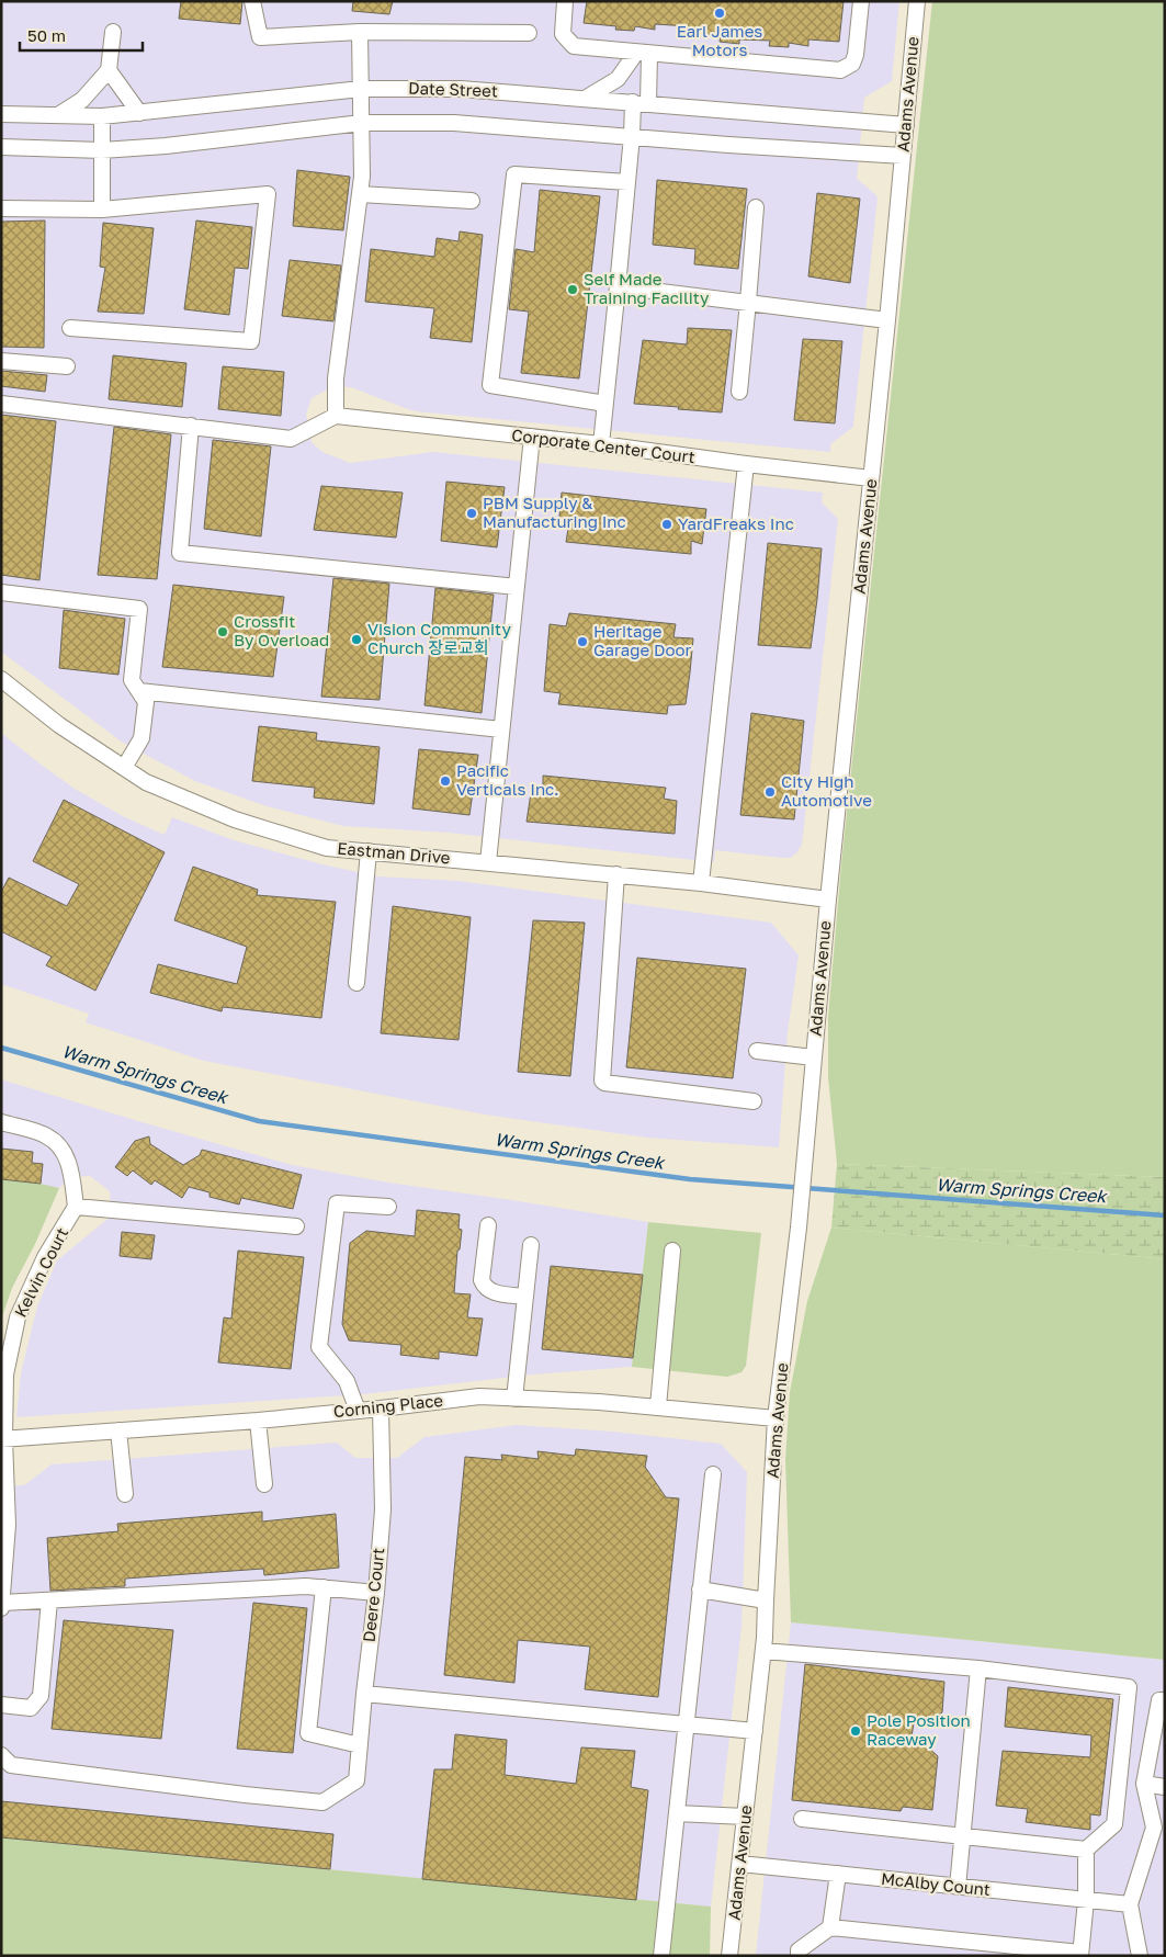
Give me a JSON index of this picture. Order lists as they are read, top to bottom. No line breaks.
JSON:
{"streets":{"street":["Date Street","Adams Avenue","Corporate Center Court","Eastman Drive","Kelvin Court","Corning Place","Deere Court","McAlby Count"]},"crossings":[["Date Street","Adams Avenue"],["Adams Avenue","Corporate Center Court"],["Adams Avenue","Eastman Drive"],["Adams Avenue","Corning Place"],["Adams Avenue","McAlby Count"],["Kelvin Court","Corning Place"],["Corning Place","Deere Court"]],"water":["Warm Springs Creek"],"places":["Earl James Motors","Self Made Training Facility","PBM Supply & Manufacturing Inc","YardFreaks Inc","Crossfit By Overload","Vision Community Church 장로교회","Heritage Garage Door","Pacific Verticals Inc.","City High Automotive","Pole Position Raceway"],"scale_bar":"50 m"}
